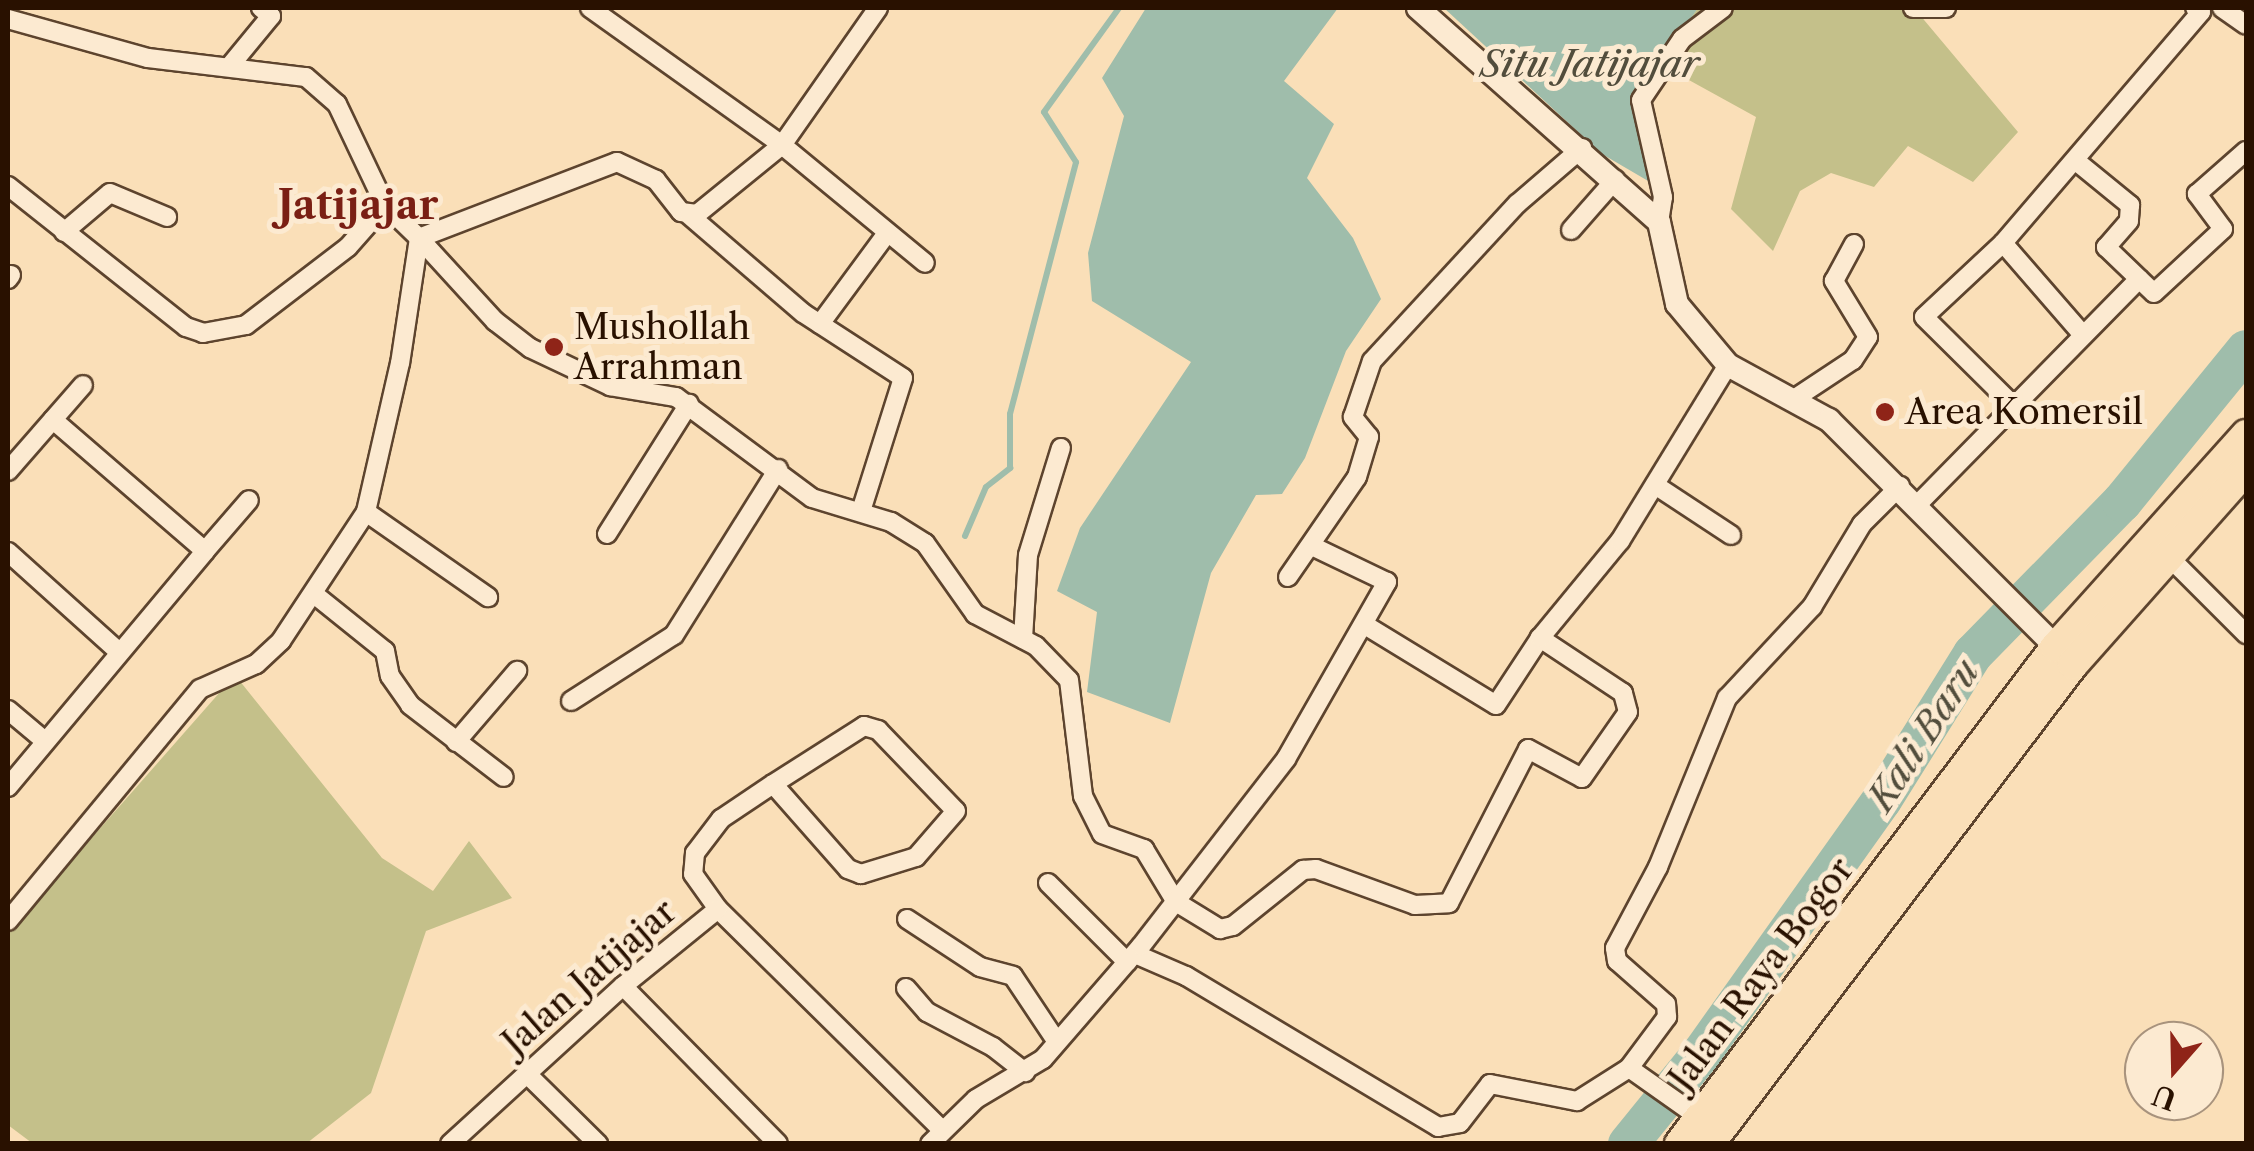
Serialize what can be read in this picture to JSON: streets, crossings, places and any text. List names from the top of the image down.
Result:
{
  "streets": {
    "highway": ["Jalan Raya Bogor"],
    "street": ["Jalan Jatijajar"]
  },
  "districts": ["Jatijajar"],
  "water": ["Situ Jatijajar", "Kali Baru"],
  "places": ["Mushollah Arrahman", "Area Komersil"],
  "north": "bottom"
}
